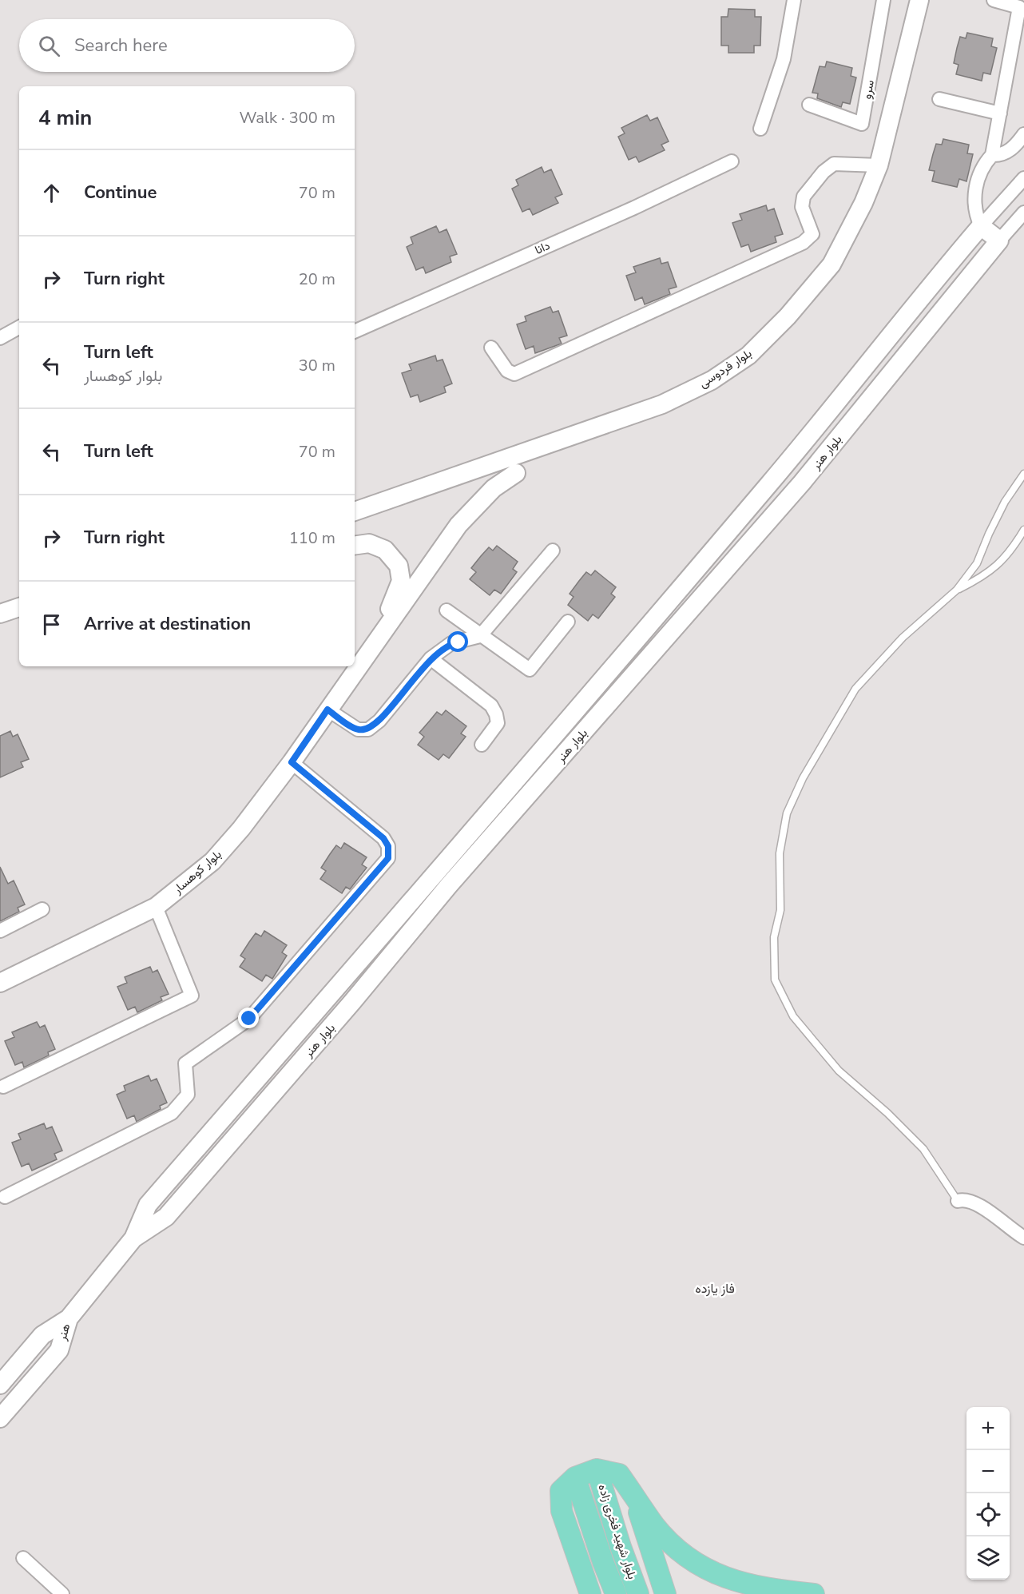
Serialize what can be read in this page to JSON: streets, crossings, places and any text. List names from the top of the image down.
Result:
{
  "streets": {
    "main road": ["بلوار شهید فخری زاده"],
    "street": [
      "سرو",
      "دانا",
      "بلوار فردوسی",
      "بلوار هنر",
      "بلوار کوهسار",
      "هنر"
    ]
  },
  "crossings": [
    ["بلوار هنر", "هنر"]
  ],
  "districts": ["فاز یازده"],
  "page": {
    "search": "Search here",
    "heading": ["4 min", "Walk · 300 m"],
    "list": [
      ["Continue", "70 m"],
      ["Turn right", "20 m"],
      ["Turn left", "بلوار کوهسار", "30 m"],
      ["Turn left", "70 m"],
      ["Turn right", "110 m"],
      "Arrive at destination"
    ],
    "map_buttons": ["+", "−"]
  }
}
